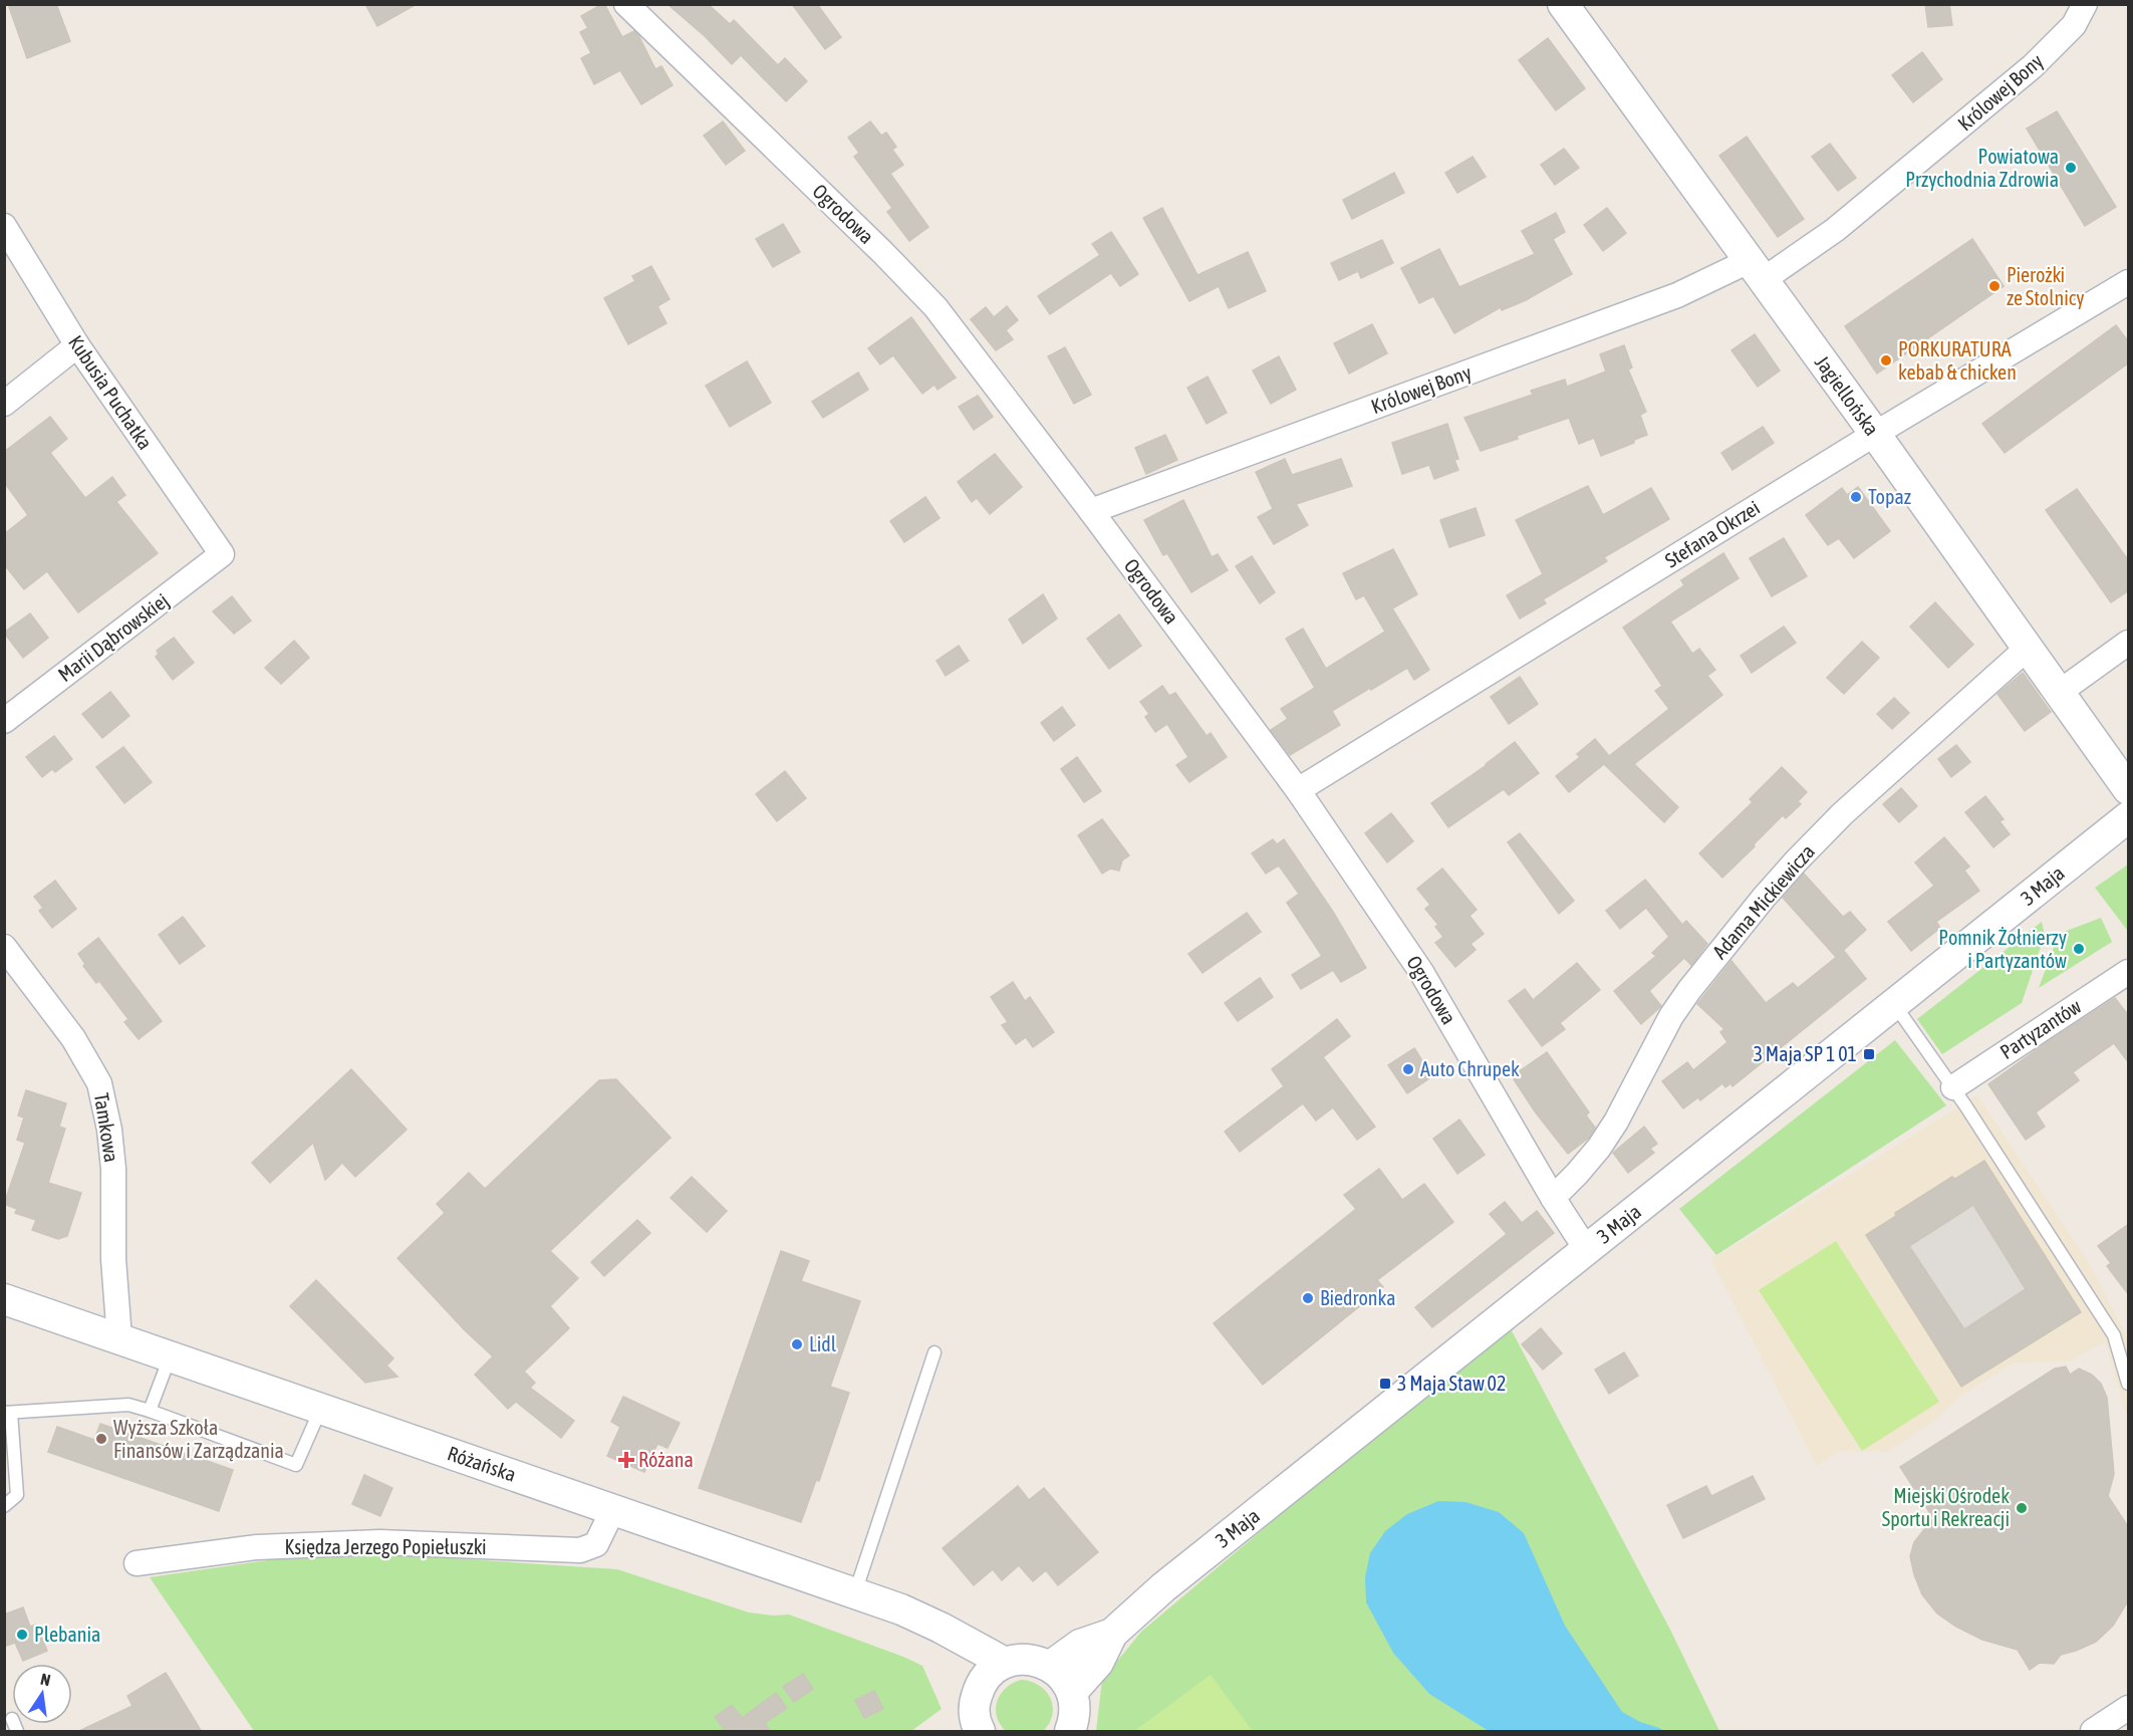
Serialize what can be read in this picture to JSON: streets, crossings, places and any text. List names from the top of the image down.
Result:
{
  "streets": {
    "street": [
      "Królowej Bony",
      "Ogrodowa",
      "Kubusia Puchatka",
      "Jagiellońska",
      "Stefana Okrzei",
      "Marii Dąbrowskiej",
      "3 Maja",
      "Adama Mickiewicza",
      "Partyzantów",
      "Tamkowa",
      "Różańska",
      "Księdza Jerzego Popiełuszki"
    ]
  },
  "crossings": [
    ["Królowej Bony", "Ogrodowa"],
    ["Królowej Bony", "Jagiellońska"],
    ["Ogrodowa", "Stefana Okrzei"],
    ["Ogrodowa", "3 Maja"],
    ["Ogrodowa", "Adama Mickiewicza"],
    ["Kubusia Puchatka", "Marii Dąbrowskiej"],
    ["Jagiellońska", "Stefana Okrzei"],
    ["Jagiellońska", "Adama Mickiewicza"],
    ["Tamkowa", "Różańska"],
    ["Różańska", "Księdza Jerzego Popiełuszki"]
  ],
  "places": {
    "other": [
      "Powiatowa Przychodnia Zdrowia",
      "Pierożki ze Stolnicy",
      "PORKURATURA kebab & chicken",
      "Topaz",
      "Pomnik Żołnierzy i Partyzantów",
      "Auto Chrupek",
      "Biedronka",
      "Lidl",
      "Wyższa Szkoła Finansów i Zarządzania",
      "Miejski Ośrodek Sportu i Rekreacji",
      "Plebania"
    ],
    "transit": ["3 Maja SP 1 01", "3 Maja Staw 02"],
    "health": ["Różana"]
  },
  "north": "top"
}
